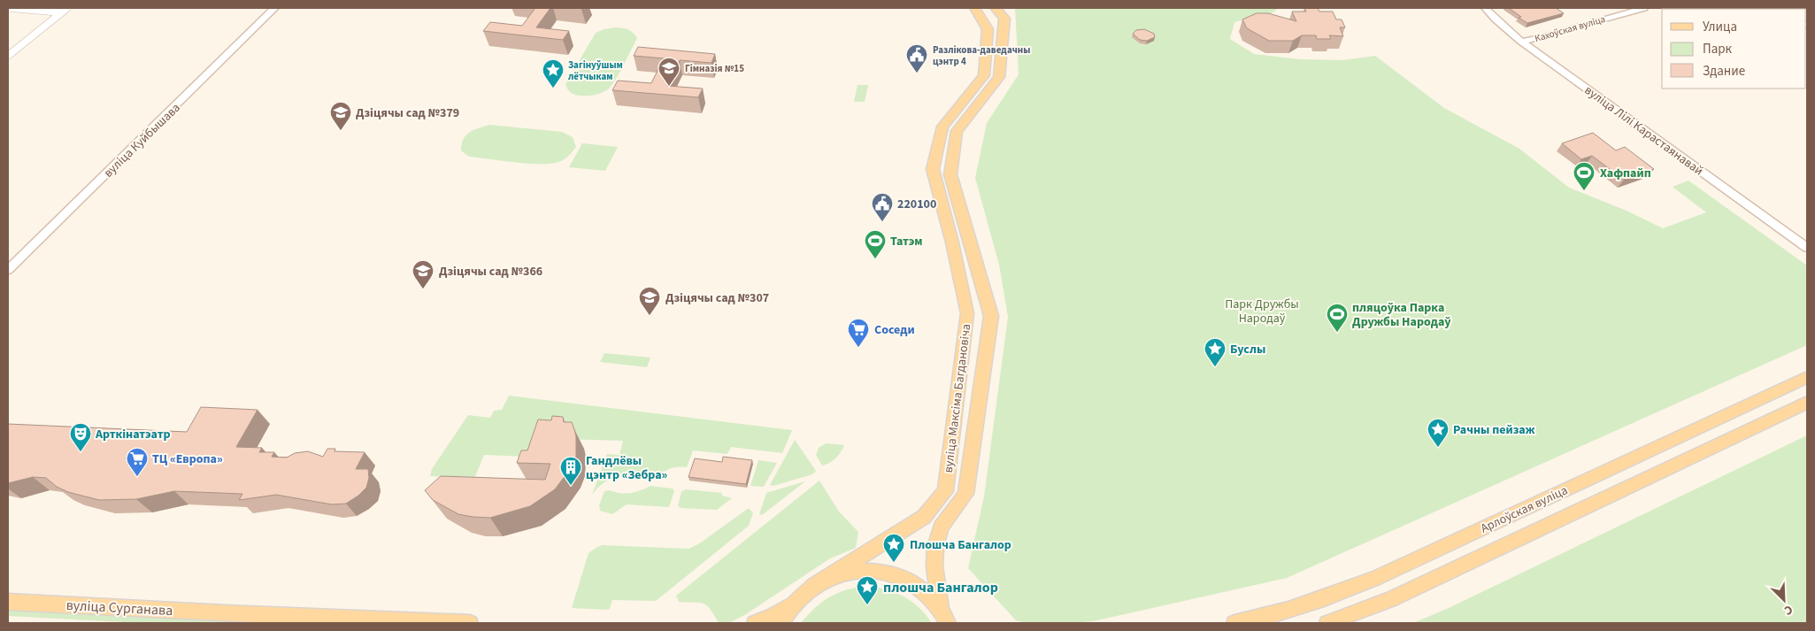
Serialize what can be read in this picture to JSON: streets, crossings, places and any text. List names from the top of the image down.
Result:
{
  "streets": {
    "main road": [
      "Кахоўская вуліца",
      "вуліца Лілі Карастаянавай",
      "вуліца Куйбышава",
      "вуліца Максіма Багдановіча",
      "Арлоўская вуліца",
      "вуліца Сурганава"
    ]
  },
  "crossings": [
    ["Кахоўская вуліца", "вуліца Лілі Карастаянавай"]
  ],
  "parks": ["Парк Дружбы Народаў"],
  "places": {
    "public building": ["Разлікова-даведачны цэнтр 4", "220100"],
    "school or university": [
      "Гімназія №15",
      "Дзіцячы сад №379",
      "Дзіцячы сад №366",
      "Дзіцячы сад №307"
    ],
    "place": [
      "Загінуўшым лётчыкам",
      "Буслы",
      "Рачны пейзаж",
      "Плошча Бангалор",
      "плошча Бангалор"
    ],
    "sports": ["Хафпайп", "Татэм", "пляцоўка Парка Дружбы Народаў"],
    "supermarket": ["Соседи", "ТЦ «Европа»"],
    "theatre": ["Арткінатэатр"],
    "building": ["Гандлёвы цэнтр «Зебра»"]
  },
  "legend": ["Улица", "Парк", "Здание"],
  "north": "bottom right"
}
